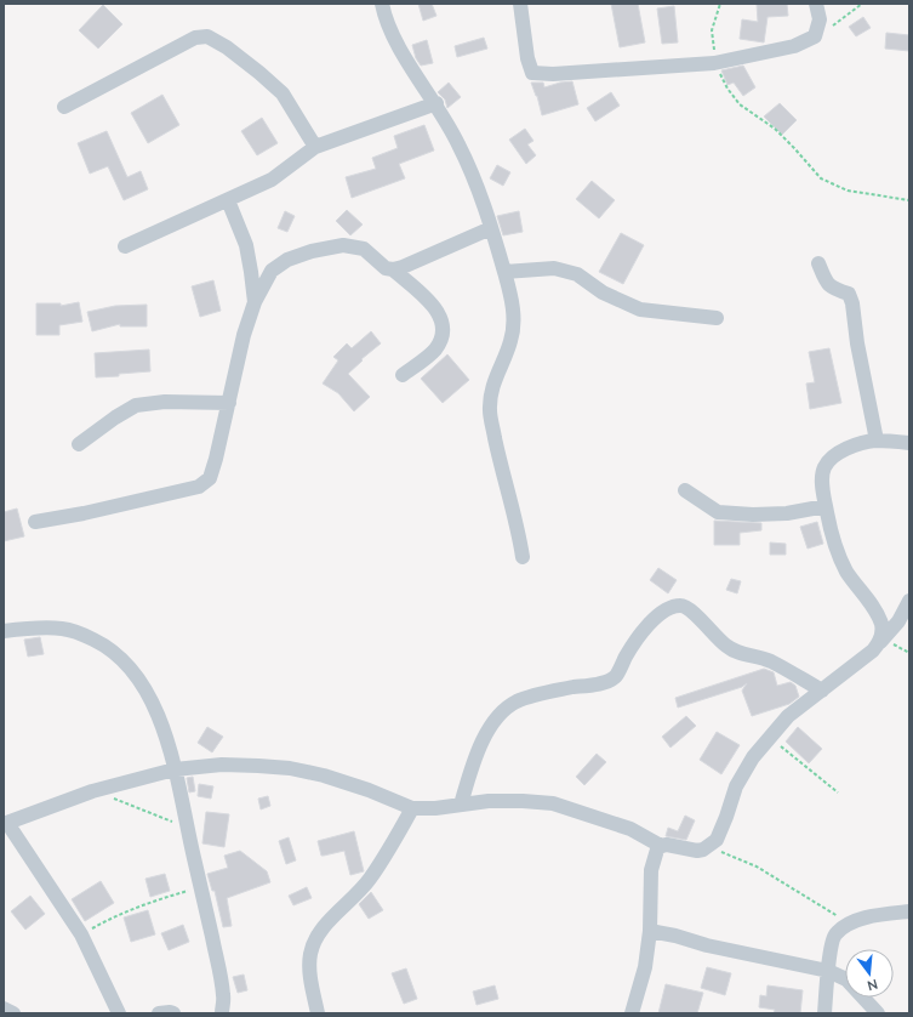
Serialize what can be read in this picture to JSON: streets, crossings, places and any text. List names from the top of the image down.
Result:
{
  "north": "bottom"
}
